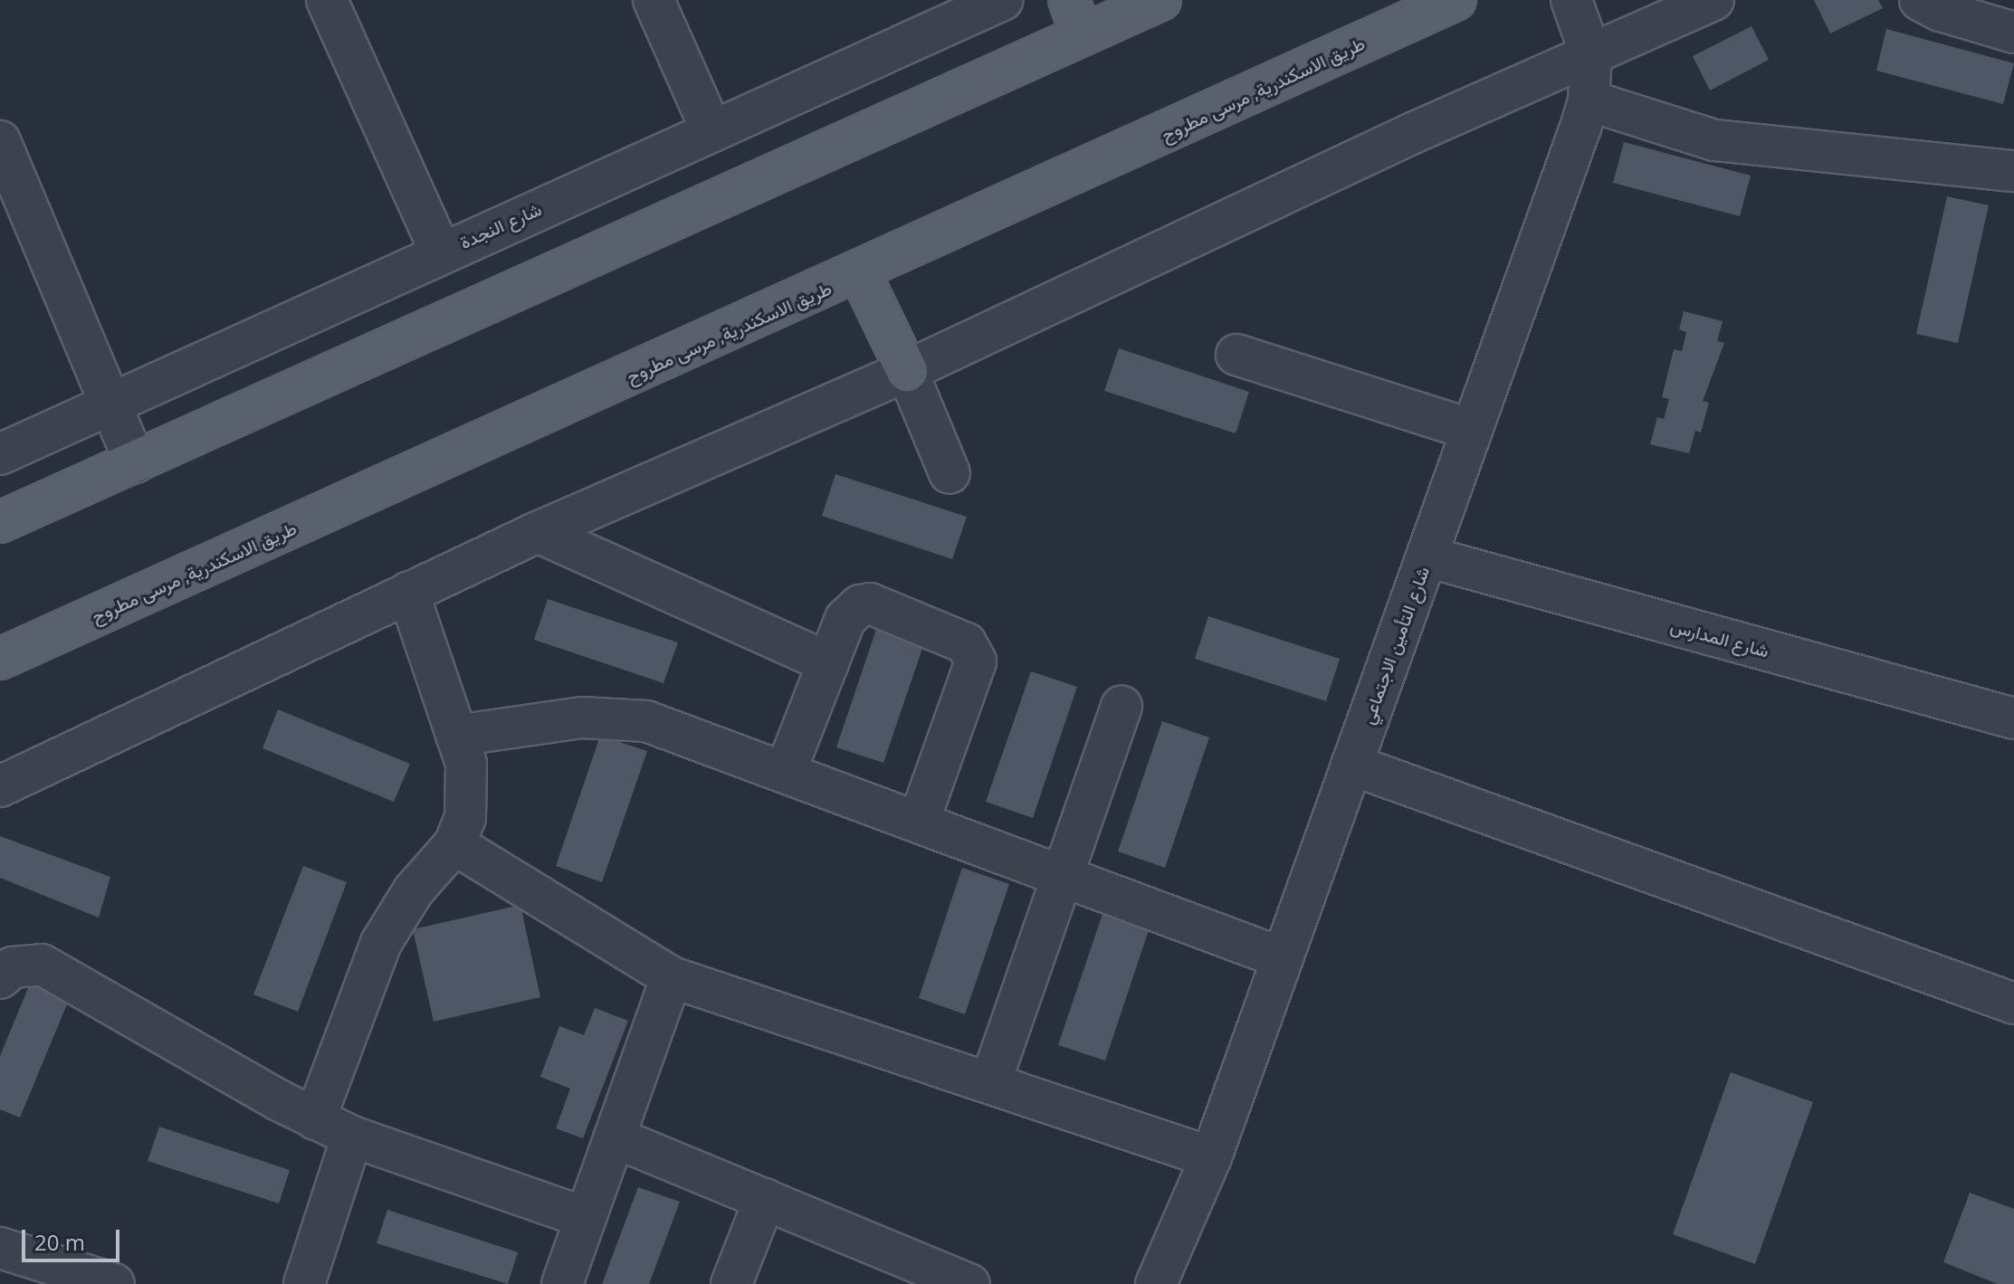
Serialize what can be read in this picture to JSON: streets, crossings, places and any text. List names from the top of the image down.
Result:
{
  "streets": {
    "main road": ["طريق الاسكندرية, مرسى مطروح"],
    "street": ["شارع النجدة", "شارع المدارس", "شارع التأمين الاجتماعي"]
  },
  "crossings": [
    ["شارع المدارس", "شارع التأمين الاجتماعي"]
  ],
  "scale_bar": "20 m"
}
